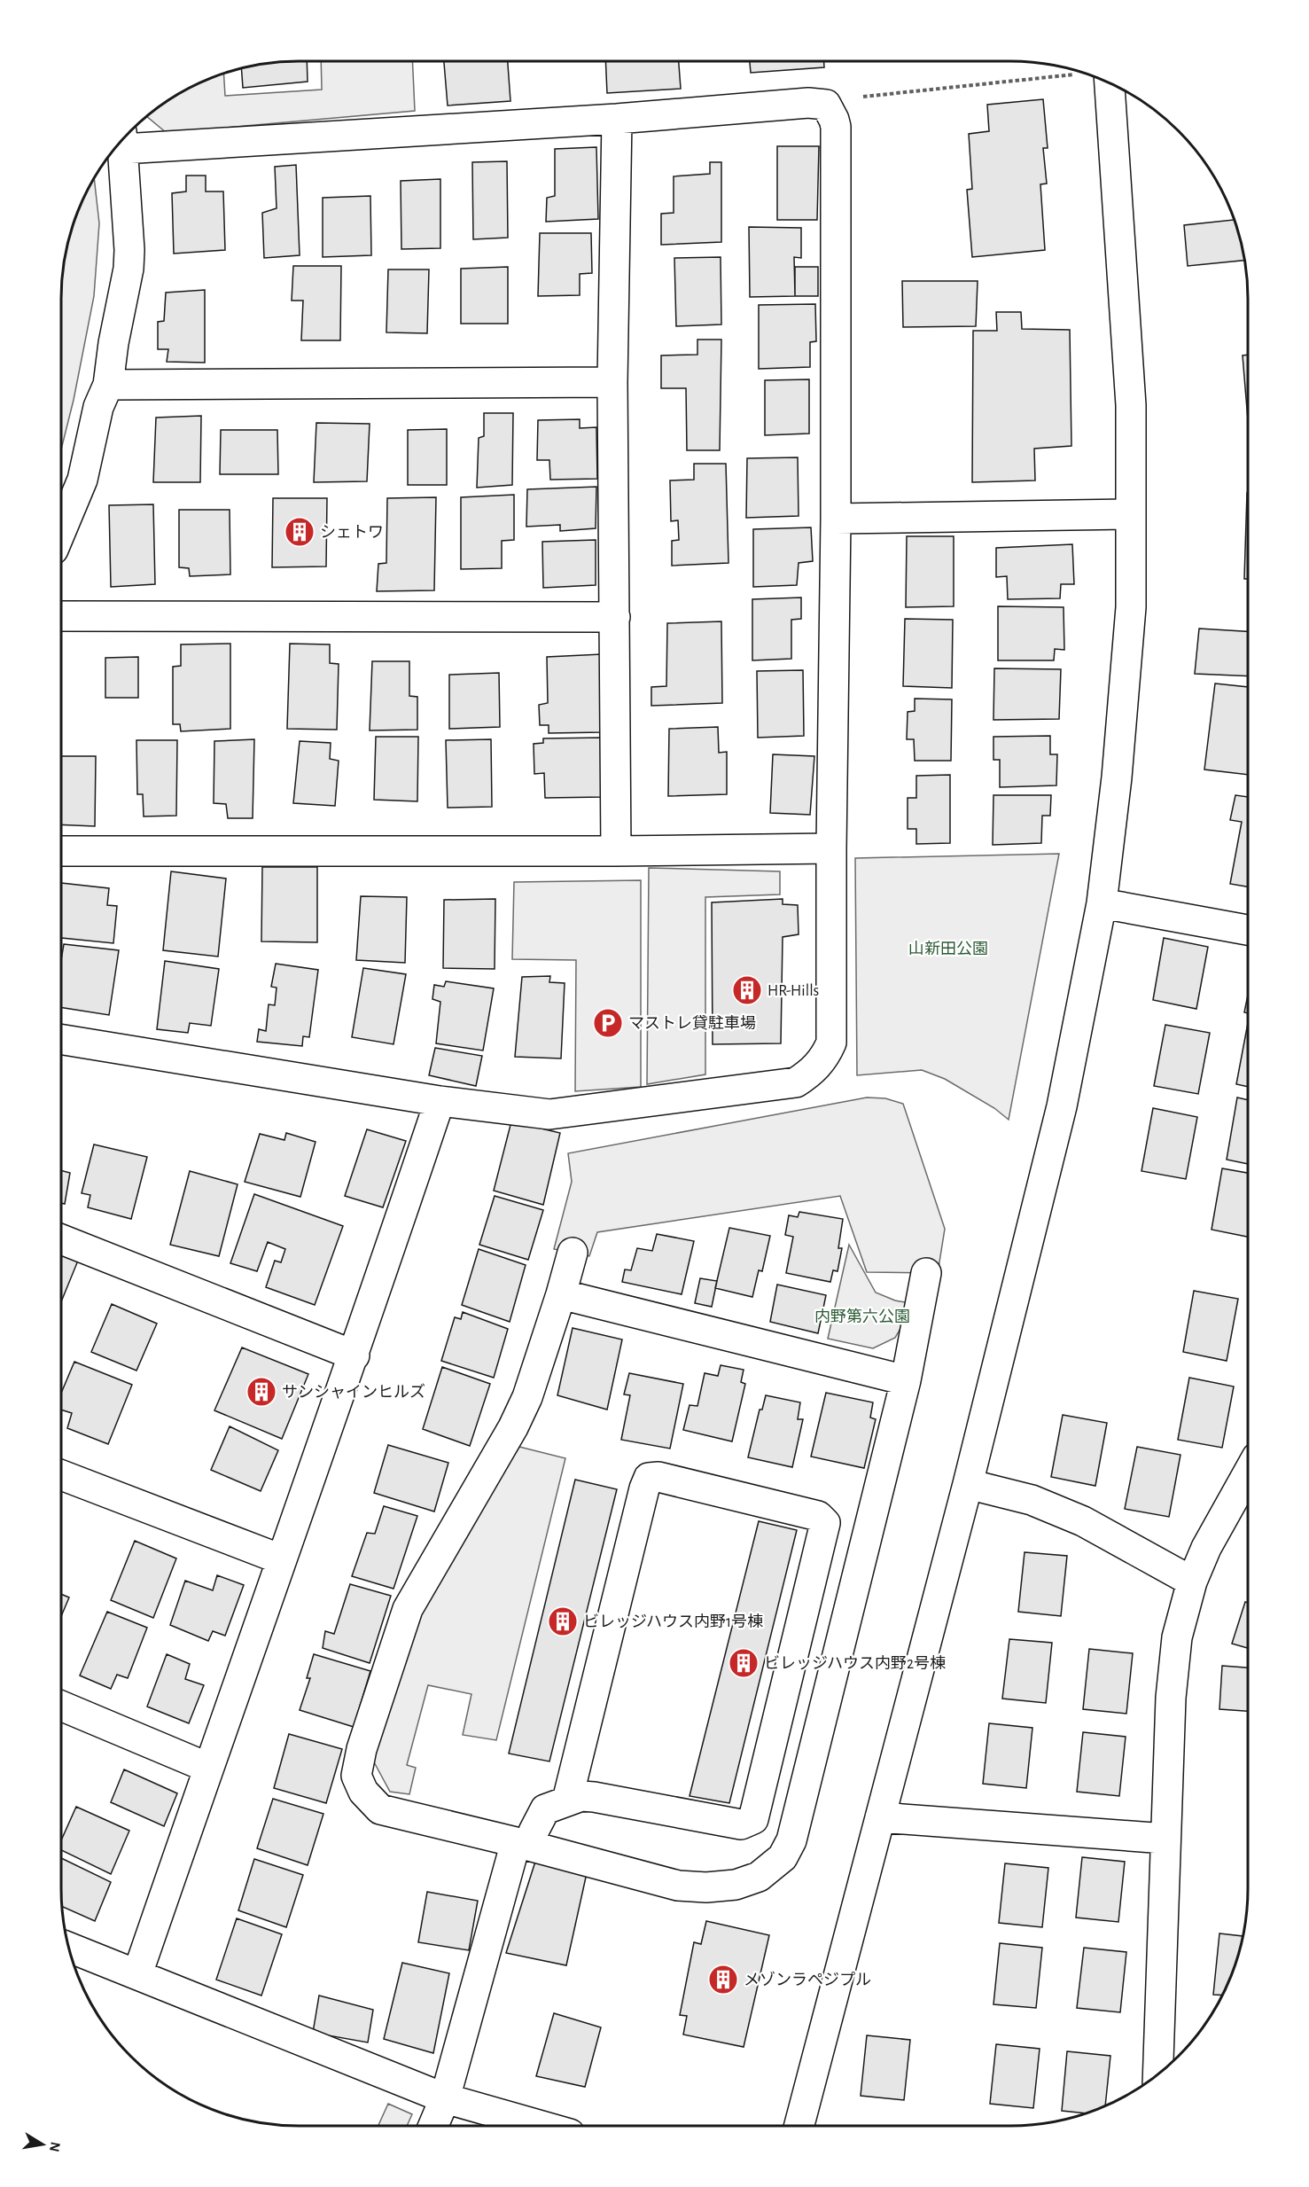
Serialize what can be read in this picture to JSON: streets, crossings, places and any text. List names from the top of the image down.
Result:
{
  "parks": ["山新田公園", "内野第六公園"],
  "places": {
    "building": [
      "シェトワ",
      "HR-Hills",
      "サンシャインヒルズ",
      "ビレッジハウス内野1号棟",
      "ビレッジハウス内野2号棟",
      "メゾンラペジプル"
    ],
    "parking": ["マストレ貸駐車場"]
  },
  "north": "right"
}
